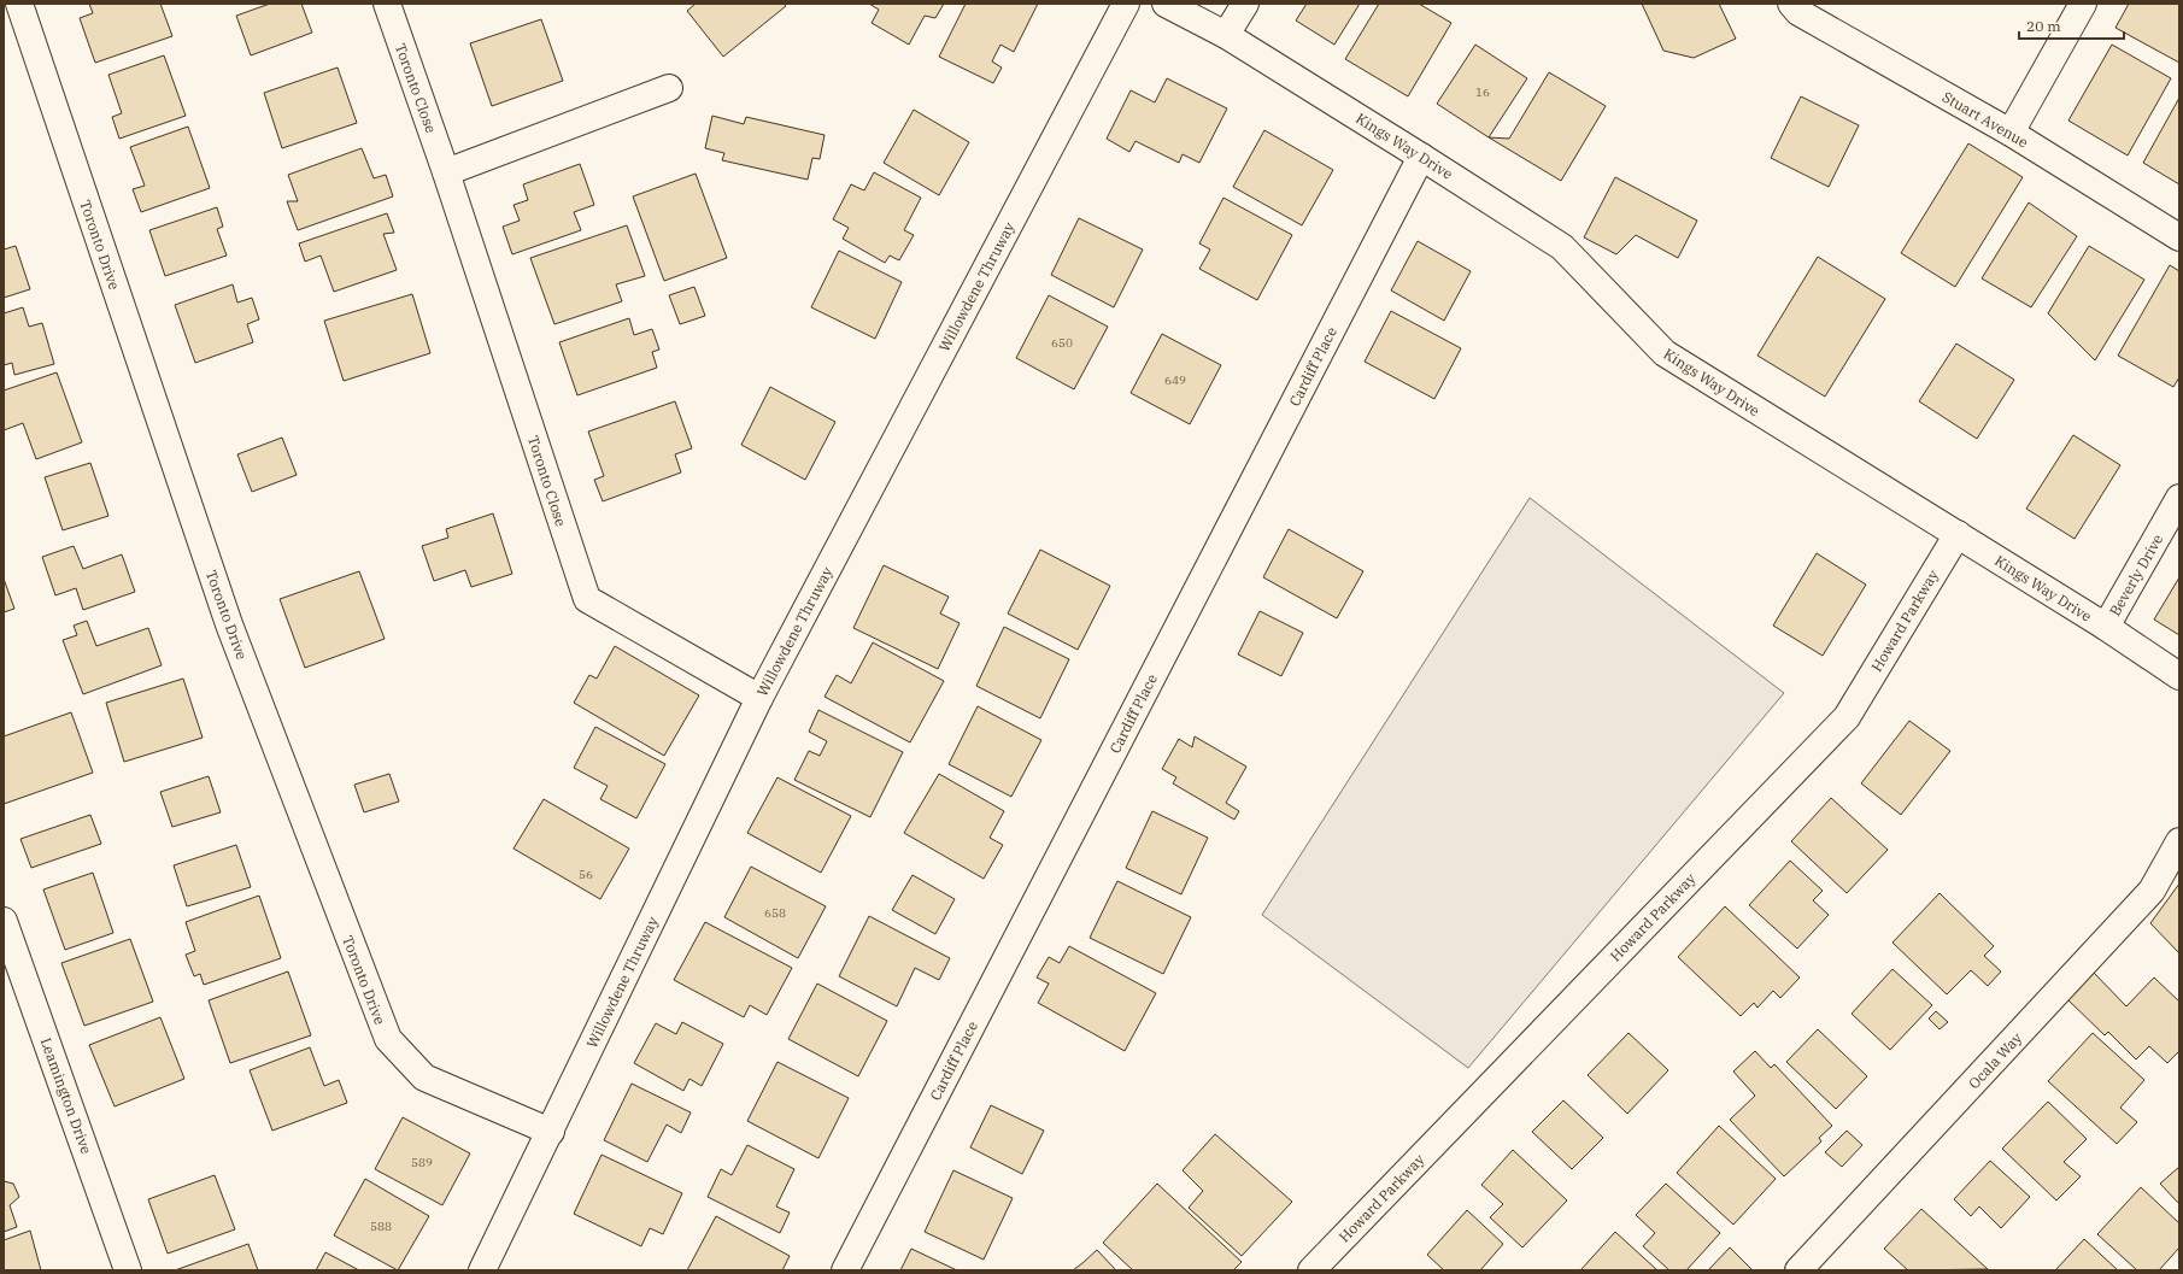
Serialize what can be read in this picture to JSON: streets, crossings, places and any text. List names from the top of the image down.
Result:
{
  "streets": {
    "street": [
      "Toronto Close",
      "Stuart Avenue",
      "Kings Way Drive",
      "Toronto Drive",
      "Willowdene Thruway",
      "Cardiff Place",
      "Beverly Drive",
      "Howard Parkway",
      "Ocala Way",
      "Leamington Drive"
    ]
  },
  "crossings": [
    ["Toronto Close", "Willowdene Thruway"],
    ["Kings Way Drive", "Cardiff Place"],
    ["Kings Way Drive", "Beverly Drive"],
    ["Kings Way Drive", "Howard Parkway"],
    ["Toronto Drive", "Willowdene Thruway"]
  ],
  "house_numbers": [
    "16",
    "650",
    "649",
    "56",
    "658",
    "589",
    "588"
  ],
  "scale_bar": "20 m"
}
